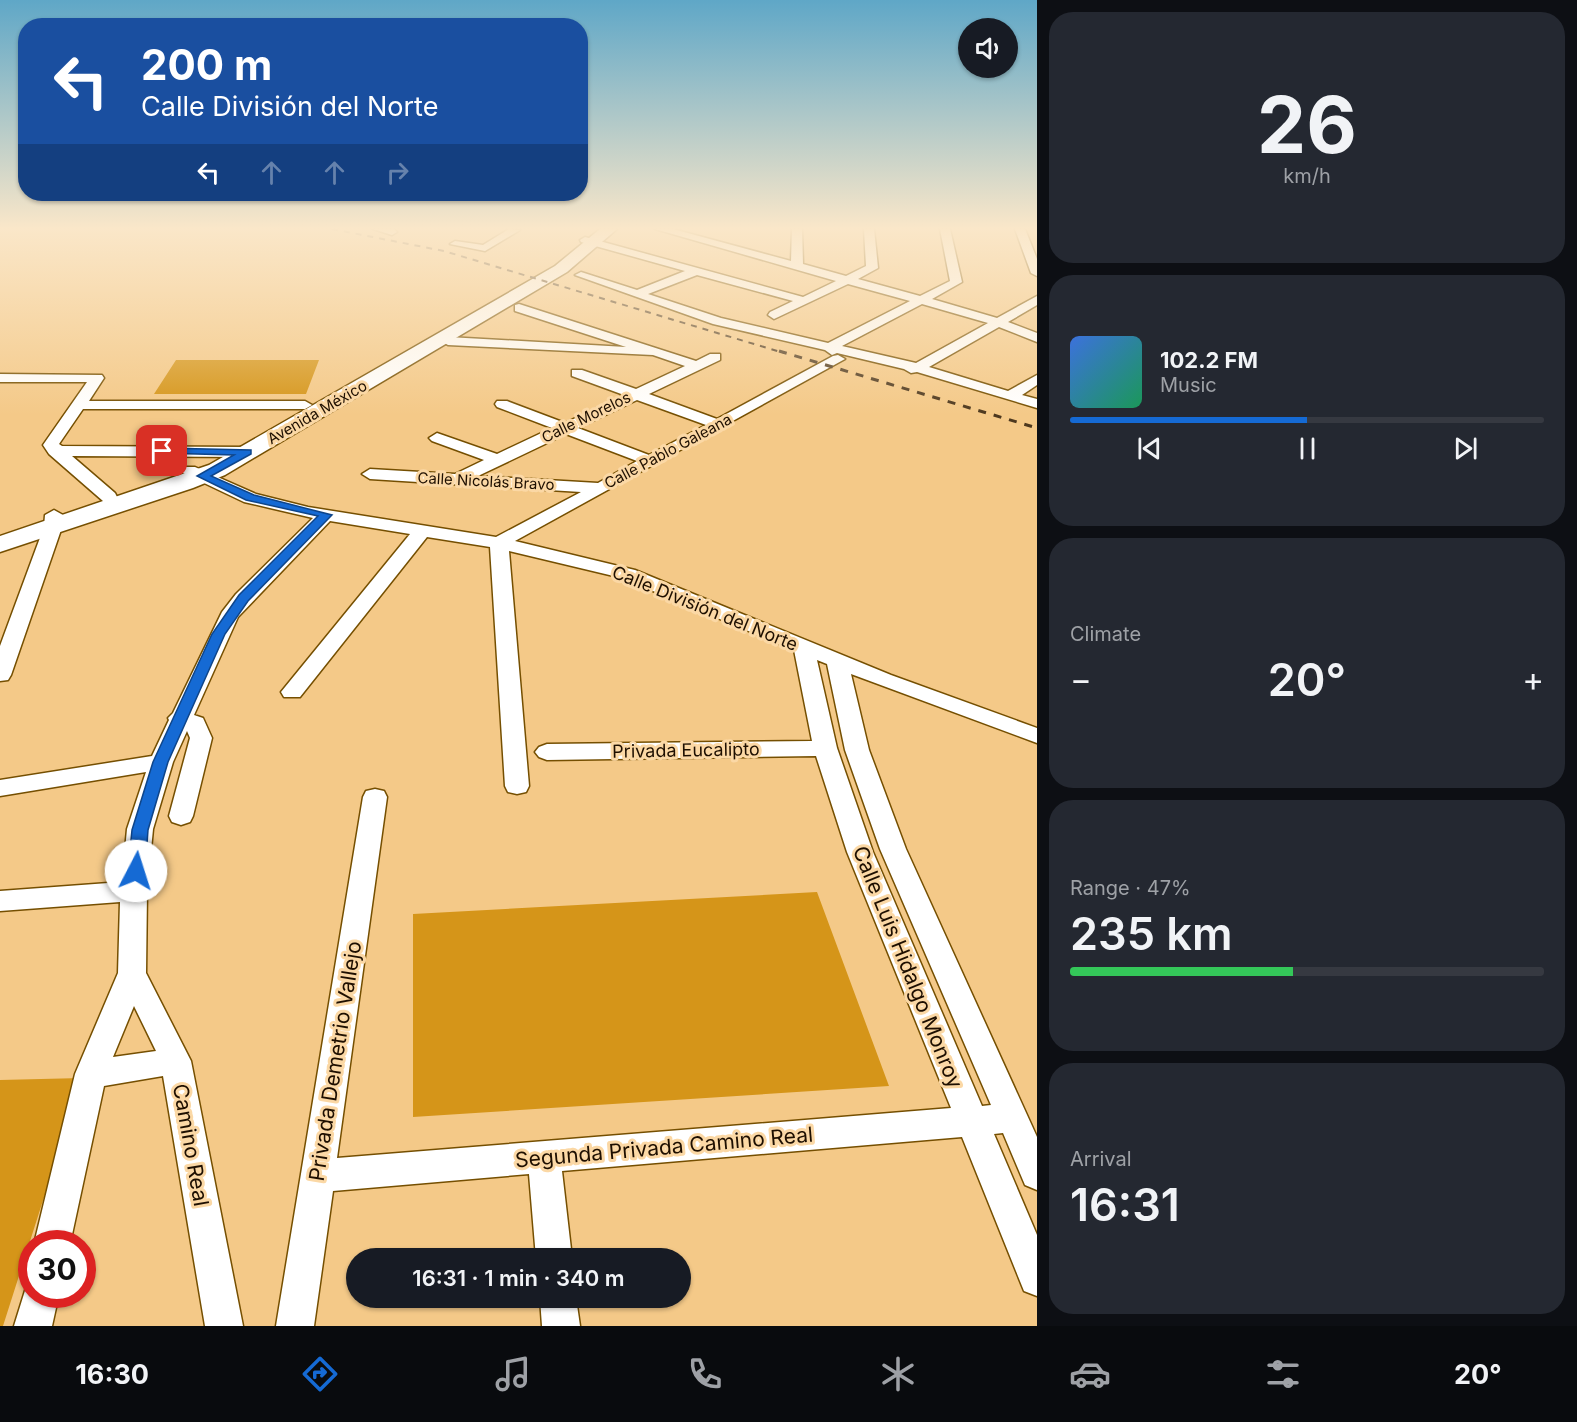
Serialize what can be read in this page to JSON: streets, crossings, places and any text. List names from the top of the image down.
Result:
{
  "streets": {
    "main road": ["Avenida México"],
    "street": [
      "Calle Morelos",
      "Calle Pablo Galeana",
      "Calle Nicolás Bravo",
      "Calle División del Norte",
      "Privada Eucalipto",
      "Calle Luis Hidalgo Monroy",
      "Privada Demetrio Vallejo",
      "Camino Real",
      "Segunda Privada Camino Real"
    ]
  },
  "crossings": [
    ["Avenida México", "Calle División del Norte"],
    ["Calle Morelos", "Calle Nicolás Bravo"],
    ["Calle Pablo Galeana", "Calle Nicolás Bravo"],
    ["Calle Pablo Galeana", "Calle División del Norte"],
    ["Calle División del Norte", "Calle Luis Hidalgo Monroy"],
    ["Privada Eucalipto", "Calle Luis Hidalgo Monroy"],
    ["Calle Luis Hidalgo Monroy", "Segunda Privada Camino Real"],
    ["Privada Demetrio Vallejo", "Segunda Privada Camino Real"]
  ],
  "page": {
    "tile": [
      ["26", "km/h"],
      "Climate",
      ["Range · 47%", "235 km"],
      ["Arrival", "16:31"]
    ],
    "turn": ["200 m", "Calle División del Norte"],
    "song": ["102.2 FM", "Music"],
    "heat": ["−", "20°", "+"],
    "limit": "30",
    "trip": "16:31 · 1 min · 340 m",
    "tabs": ["16:30", "20°"]
  }
}
